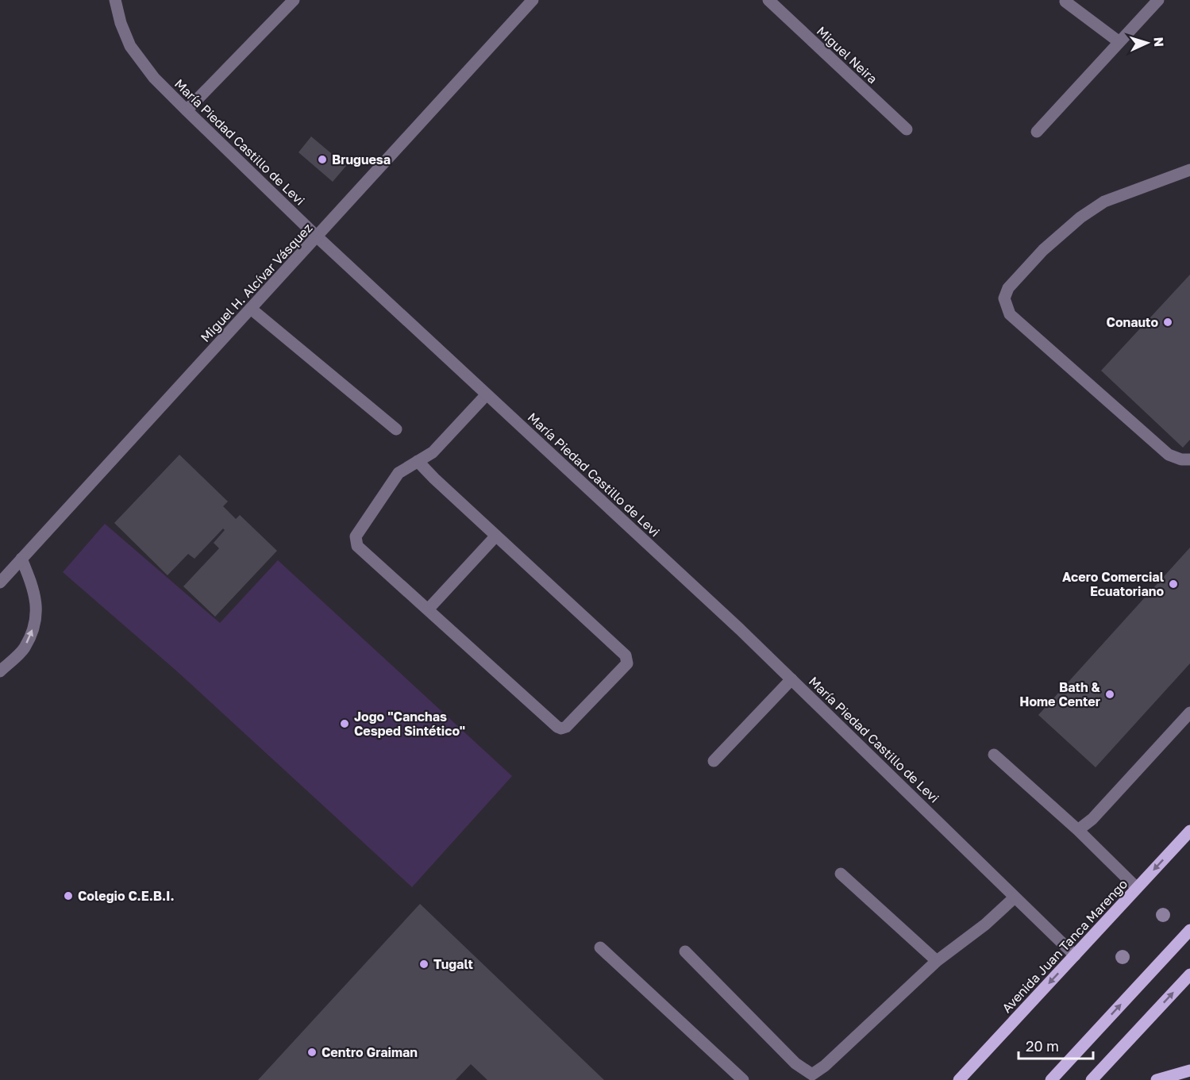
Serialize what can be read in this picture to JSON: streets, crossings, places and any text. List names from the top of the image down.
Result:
{
  "streets": {
    "main road": ["Avenida Juan Tanca Marengo"],
    "street": ["Miguel Neira", "María Piedad Castillo de Levi", "Miguel H. Alcívar Vásquez"]
  },
  "crossings": [
    ["María Piedad Castillo de Levi", "Miguel H. Alcívar Vásquez"],
    ["María Piedad Castillo de Levi", "Avenida Juan Tanca Marengo"]
  ],
  "places": [
    "Bruguesa",
    "Conauto",
    "Acero Comercial Ecuatoriano",
    "Bath & Home Center",
    "Jogo \"Canchas Cesped Sintético\"",
    "Colegio C.E.B.I.",
    "Tugalt",
    "Centro Graiman"
  ],
  "scale_bar": "20 m",
  "north": "right"
}
